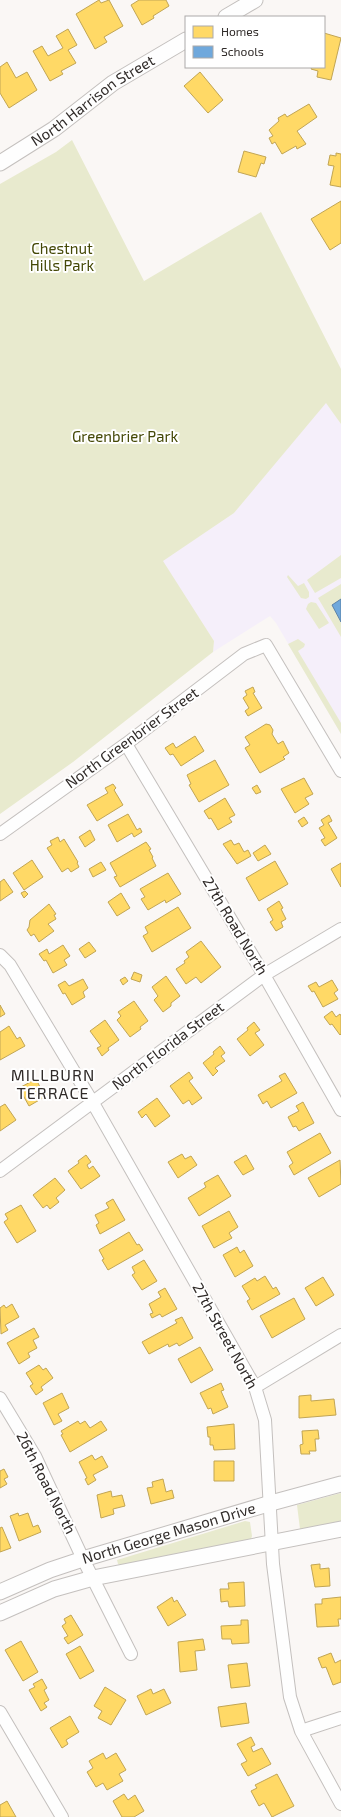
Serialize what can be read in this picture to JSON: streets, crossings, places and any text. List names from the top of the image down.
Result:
{
  "streets": {
    "street": [
      "North Harrison Street",
      "North Greenbrier Street",
      "27th Road North",
      "North Florida Street",
      "27th Street North",
      "26th Road North",
      "North George Mason Drive"
    ]
  },
  "crossings": [
    ["North Greenbrier Street", "27th Road North"],
    ["27th Road North", "North Florida Street"],
    ["North Florida Street", "27th Street North"],
    ["27th Street North", "North George Mason Drive"],
    ["26th Road North", "North George Mason Drive"]
  ],
  "districts": ["MILLBURN TERRACE"],
  "parks": ["Chestnut Hills Park", "Greenbrier Park"],
  "legend": ["Homes", "Schools"]
}
